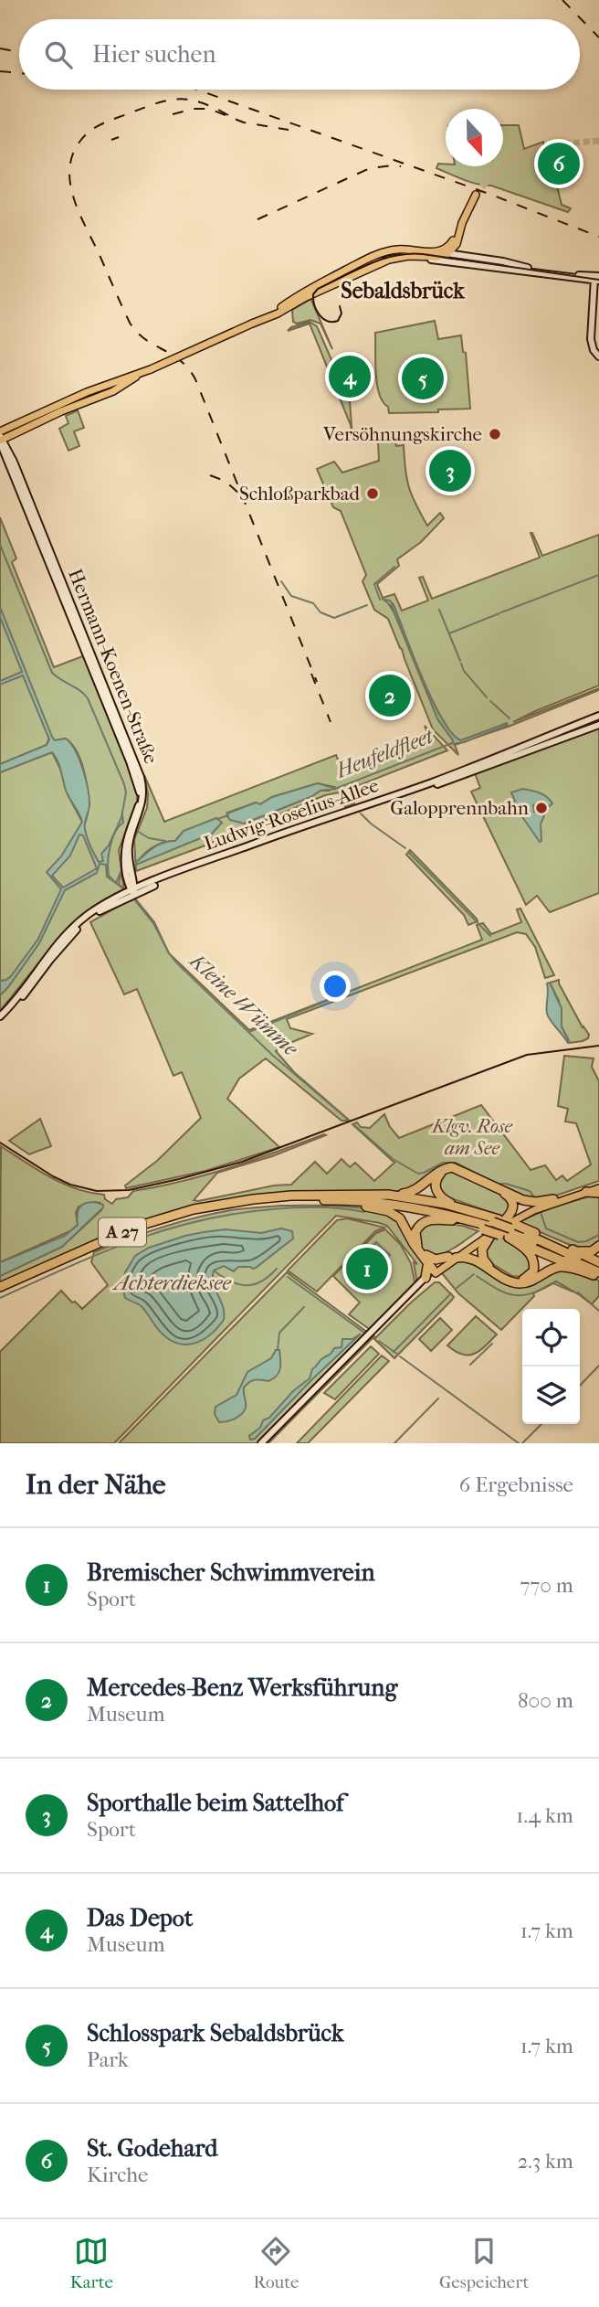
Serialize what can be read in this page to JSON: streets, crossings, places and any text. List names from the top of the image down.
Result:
{
  "streets": {
    "highway": ["A 27"],
    "main road": ["Hermann-Koenen-Straße", "Ludwig-Roselius-Allee"]
  },
  "crossings": [
    ["Hermann-Koenen-Straße", "Ludwig-Roselius-Allee"]
  ],
  "districts": ["Sebaldsbrück"],
  "water": ["Heufeldfleet", "Kleine Wümme", "Achterdieksee"],
  "parks": ["Klgv. Rose am See"],
  "places": ["Versöhnungskirche", "Schloßparkbad", "Galopprennbahn"],
  "north": "bottom",
  "page": {
    "search": "Hier suchen",
    "pins": [
      "6",
      "4",
      "5",
      "3",
      "2",
      "1"
    ],
    "heading": ["In der Nähe", "6 Ergebnisse"],
    "list": [
      {
        "mark": "1",
        "name": "Bremischer Schwimmverein",
        "note": "Sport",
        "value": "770 m"
      },
      {
        "mark": "2",
        "name": "Mercedes-Benz Werksführung",
        "note": "Museum",
        "value": "800 m"
      },
      {
        "mark": "3",
        "name": "Sporthalle beim Sattelhof",
        "note": "Sport",
        "value": "1.4 km"
      },
      {
        "mark": "4",
        "name": "Das Depot",
        "note": "Museum",
        "value": "1.7 km"
      },
      {
        "mark": "5",
        "name": "Schlosspark Sebaldsbrück",
        "note": "Park",
        "value": "1.7 km"
      },
      {
        "mark": "6",
        "name": "St. Godehard",
        "note": "Kirche",
        "value": "2.3 km"
      }
    ],
    "nav": ["Karte", "Route", "Gespeichert"]
  }
}
